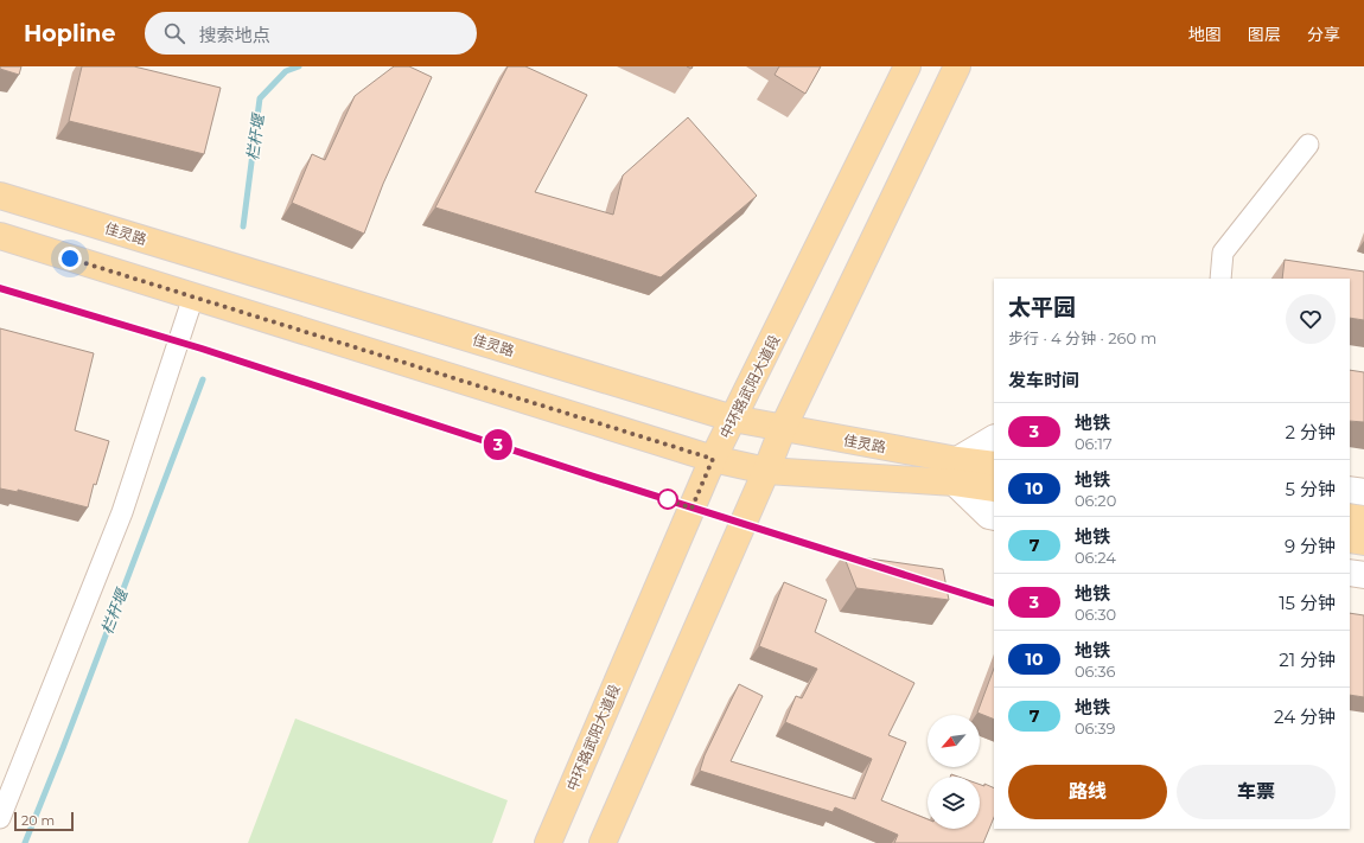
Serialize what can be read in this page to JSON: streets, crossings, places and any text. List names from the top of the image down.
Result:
{
  "streets": {
    "main road": ["佳灵路", "中环路武阳大道段"]
  },
  "crossings": [
    ["佳灵路", "中环路武阳大道段"]
  ],
  "water": ["栏杆堰"],
  "lines": ["metro line 3"],
  "scale_bar": "20 m",
  "north": "bottom left",
  "page": {
    "header": "Hopline",
    "search": "搜索地点",
    "nav": ["地图", "图层", "分享"],
    "on_map": "3",
    "heading": [
      ["太平园", "步行 · 4 分钟 · 260 m"],
      "发车时间"
    ],
    "list": [
      {
        "mark": "3",
        "name": "地铁",
        "note": "06:17",
        "value": "2 分钟"
      },
      {
        "mark": "10",
        "name": "地铁",
        "note": "06:20",
        "value": "5 分钟"
      },
      {
        "mark": "7",
        "name": "地铁",
        "note": "06:24",
        "value": "9 分钟"
      },
      {
        "mark": "3",
        "name": "地铁",
        "note": "06:30",
        "value": "15 分钟"
      },
      {
        "mark": "10",
        "name": "地铁",
        "note": "06:36",
        "value": "21 分钟"
      },
      {
        "mark": "7",
        "name": "地铁",
        "note": "06:39",
        "value": "24 分钟"
      }
    ],
    "buttons": ["路线", "车票"],
    "scale": "20 m"
  }
}
